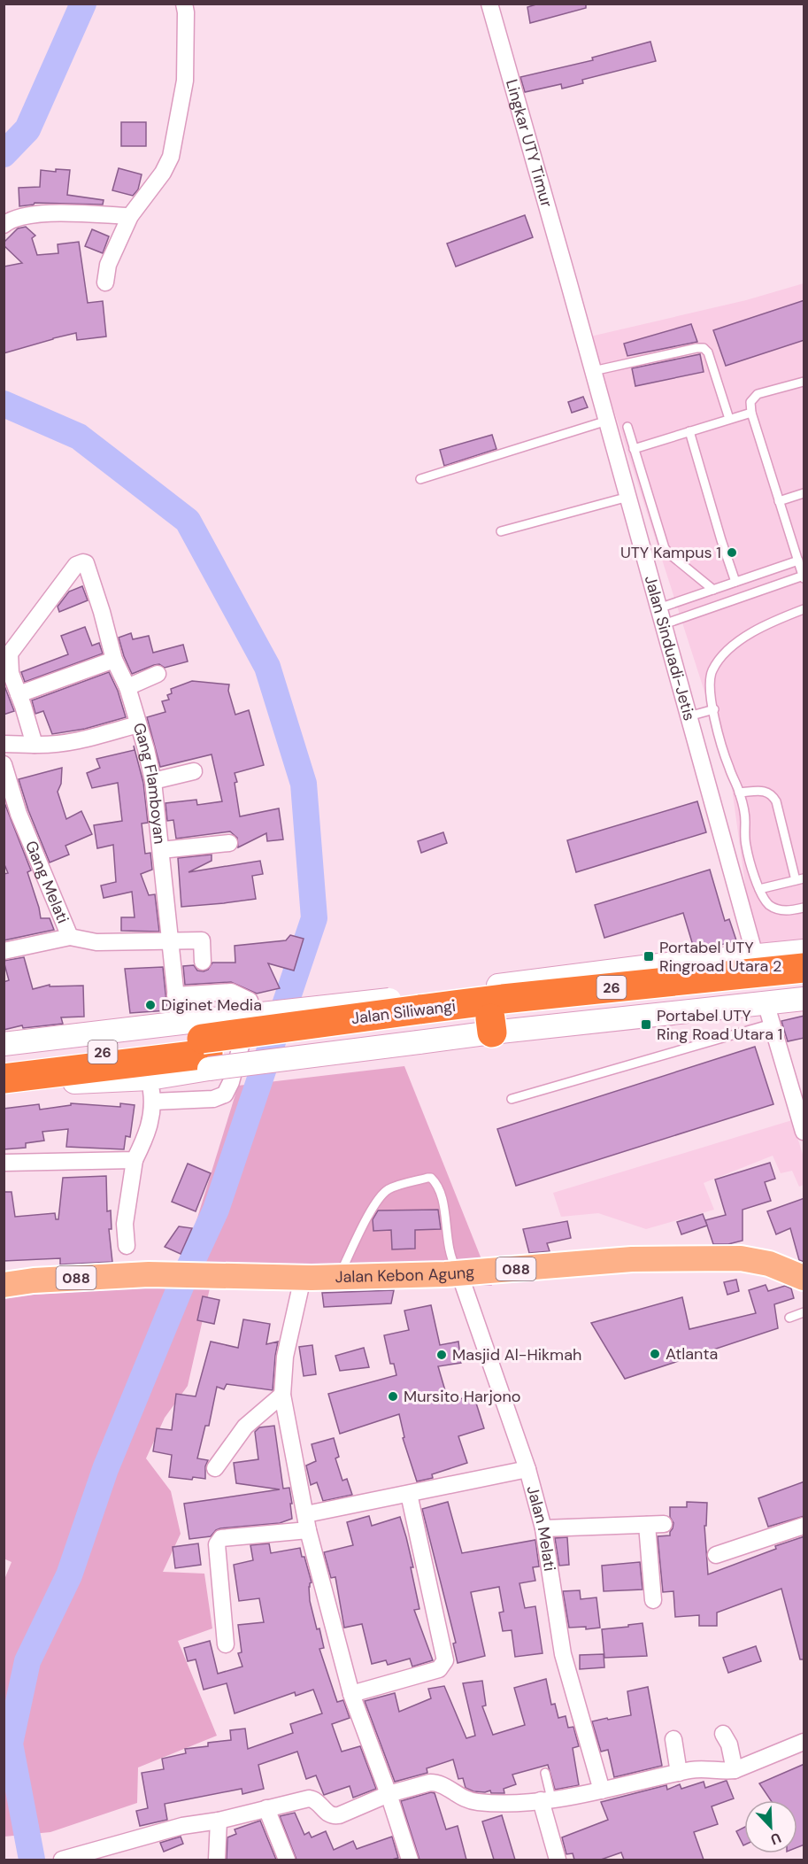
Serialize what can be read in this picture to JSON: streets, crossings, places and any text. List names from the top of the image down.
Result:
{
  "streets": {
    "highway": ["26", "Jalan Siliwangi"],
    "main road": ["088", "Jalan Kebon Agung"],
    "street": [
      "Lingkar UTY Timur",
      "Jalan Sinduadi-Jetis",
      "Gang Flamboyan",
      "Gang Melati",
      "Jalan Melati"
    ]
  },
  "crossings": [
    ["Lingkar UTY Timur", "Jalan Sinduadi-Jetis"],
    ["Gang Flamboyan", "Jalan Siliwangi"],
    ["26", "Jalan Siliwangi"],
    ["Jalan Kebon Agung", "Jalan Melati"]
  ],
  "places": {
    "other": [
      "UTY Kampus 1",
      "Diginet Media",
      "Atlanta",
      "Masjid Al-Hikmah",
      "Mursito Harjono"
    ],
    "transit": ["Portabel UTY Ringroad Utara 2", "Portabel UTY Ring Road Utara 1"]
  },
  "north": "bottom right"
}
